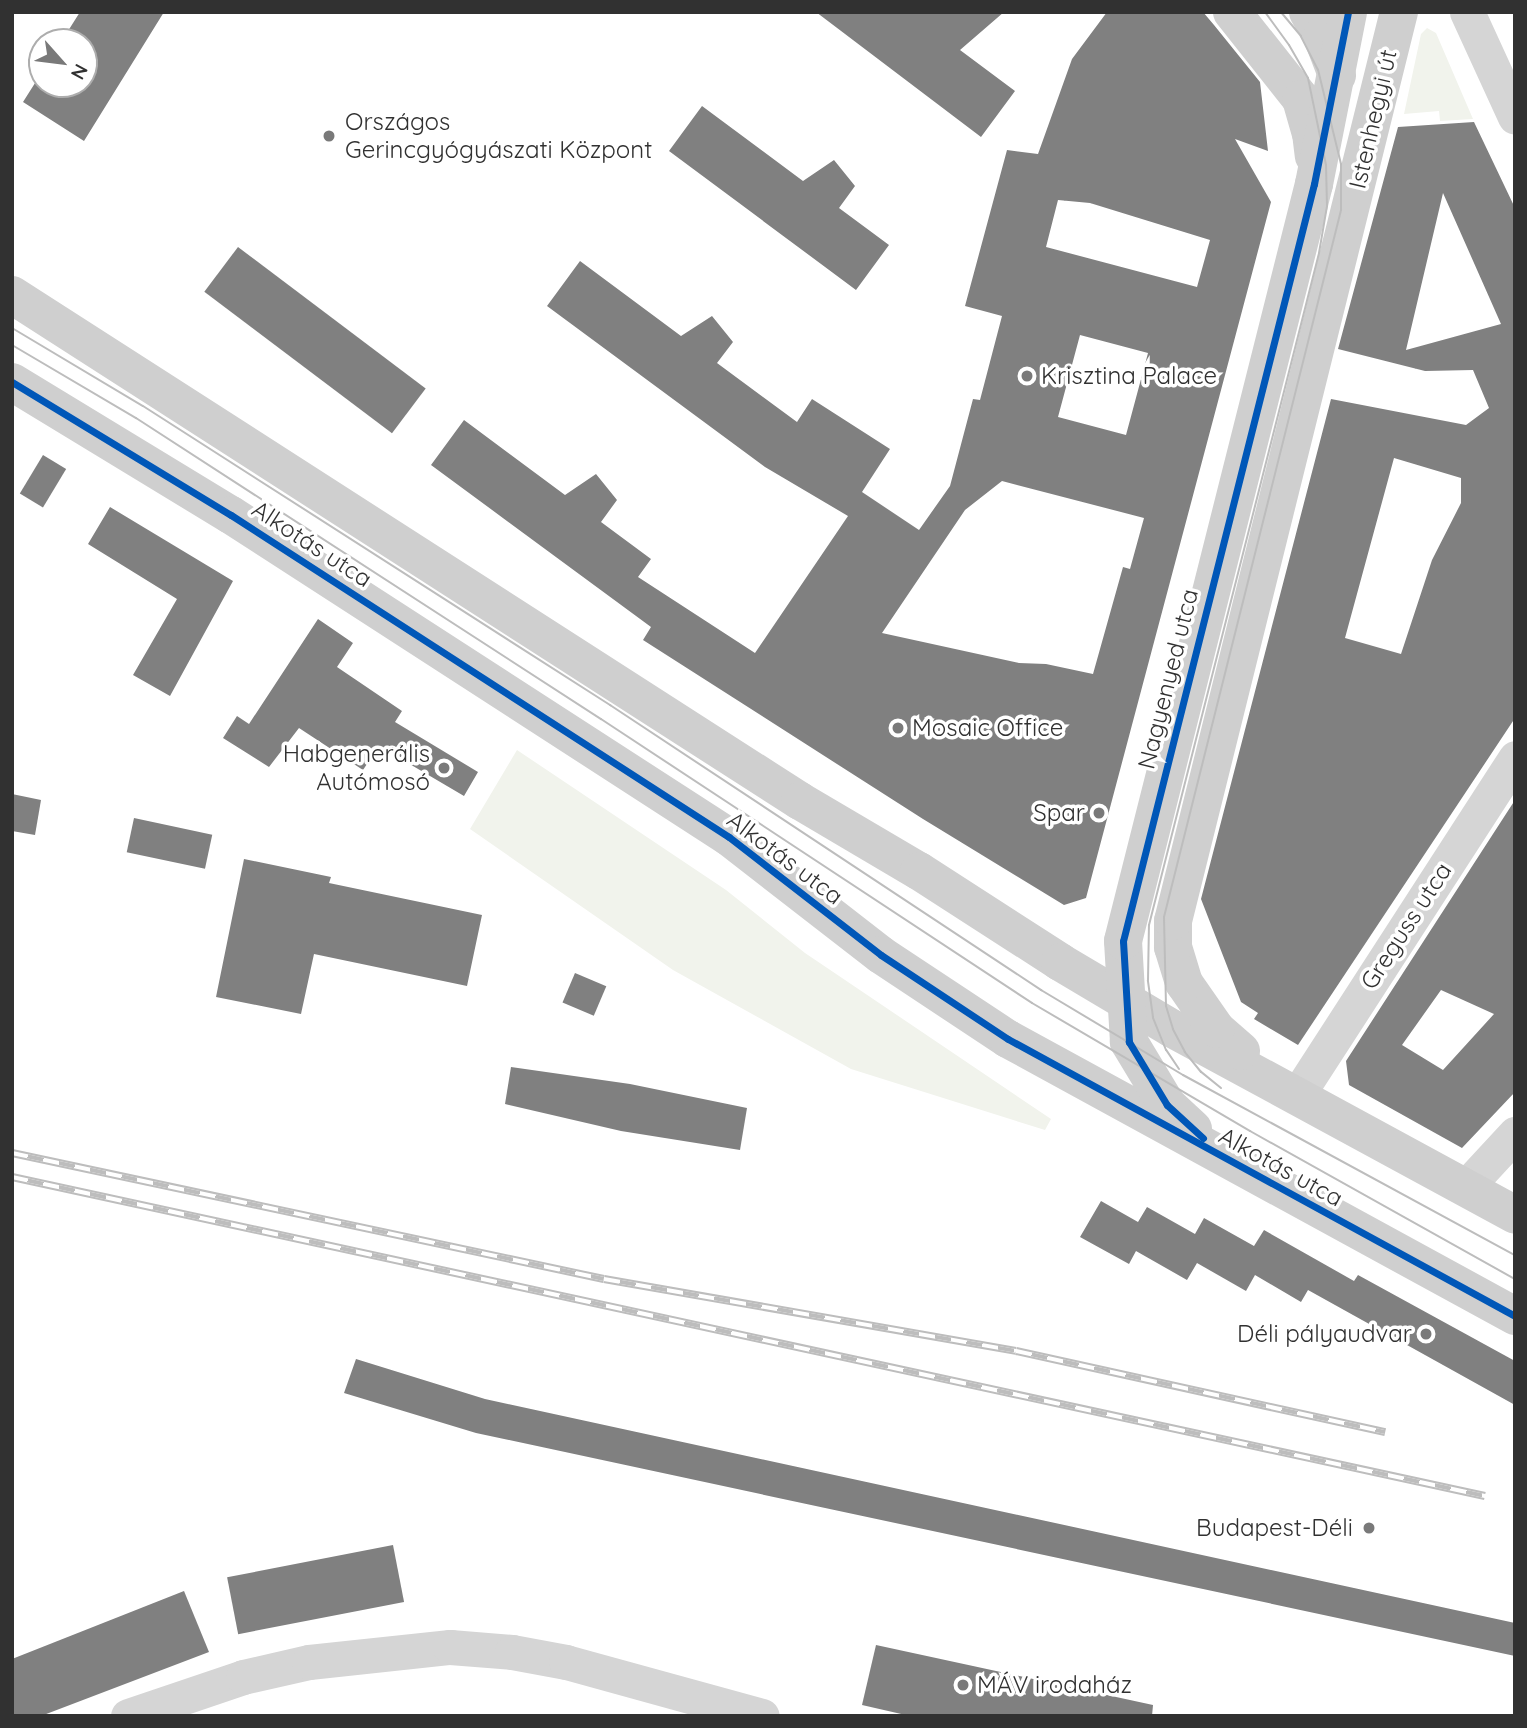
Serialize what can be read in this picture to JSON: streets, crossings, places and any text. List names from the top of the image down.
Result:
{
  "streets": {
    "main road": ["Istenhegyi út", "Alkotás utca", "Nagyenyed utca"],
    "street": ["Greguss utca"]
  },
  "crossings": [
    ["Istenhegyi út", "Nagyenyed utca"],
    ["Alkotás utca", "Nagyenyed utca"],
    ["Alkotás utca", "Greguss utca"]
  ],
  "places": [
    "Országos Gerincgyógyászati Központ",
    "Krisztina Palace",
    "Mosaic Office",
    "Habgenerális Autómosó",
    "Spar",
    "Déli pályaudvar",
    "Budapest-Déli",
    "MÁV irodaház"
  ],
  "north": "bottom right"
}
